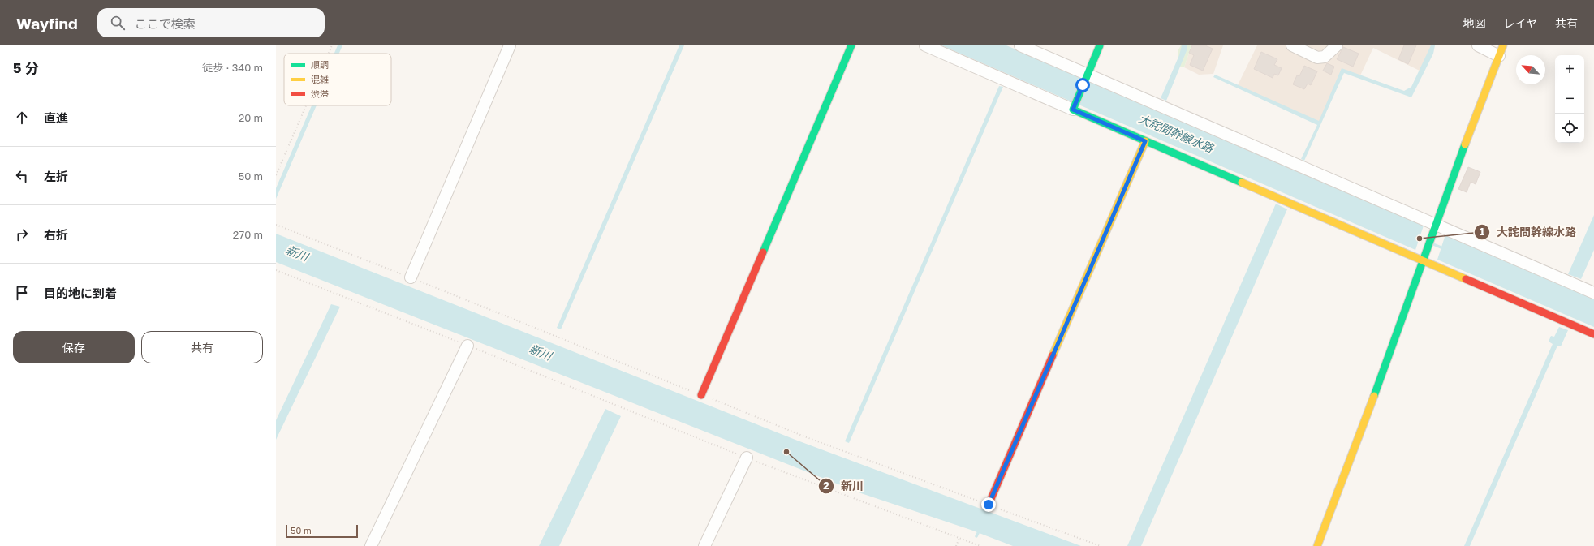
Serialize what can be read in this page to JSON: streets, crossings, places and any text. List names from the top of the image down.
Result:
{
  "water": ["大詫間幹線水路", "新川"],
  "places": ["大詫間幹線水路", "新川"],
  "legend": ["順調", "混雑", "渋滞"],
  "scale_bar": "50 m",
  "north": "top left",
  "page": {
    "header": "Wayfind",
    "search": "ここで検索",
    "nav": ["地図", "レイヤ", "共有"],
    "heading": ["5 分", "徒歩 · 340 m"],
    "map_buttons": ["+", "−"],
    "list": [
      ["直進", "20 m"],
      ["左折", "50 m"],
      ["右折", "270 m"],
      "目的地に到着"
    ],
    "buttons": ["保存", "共有"],
    "scale": "50 m"
  }
}
